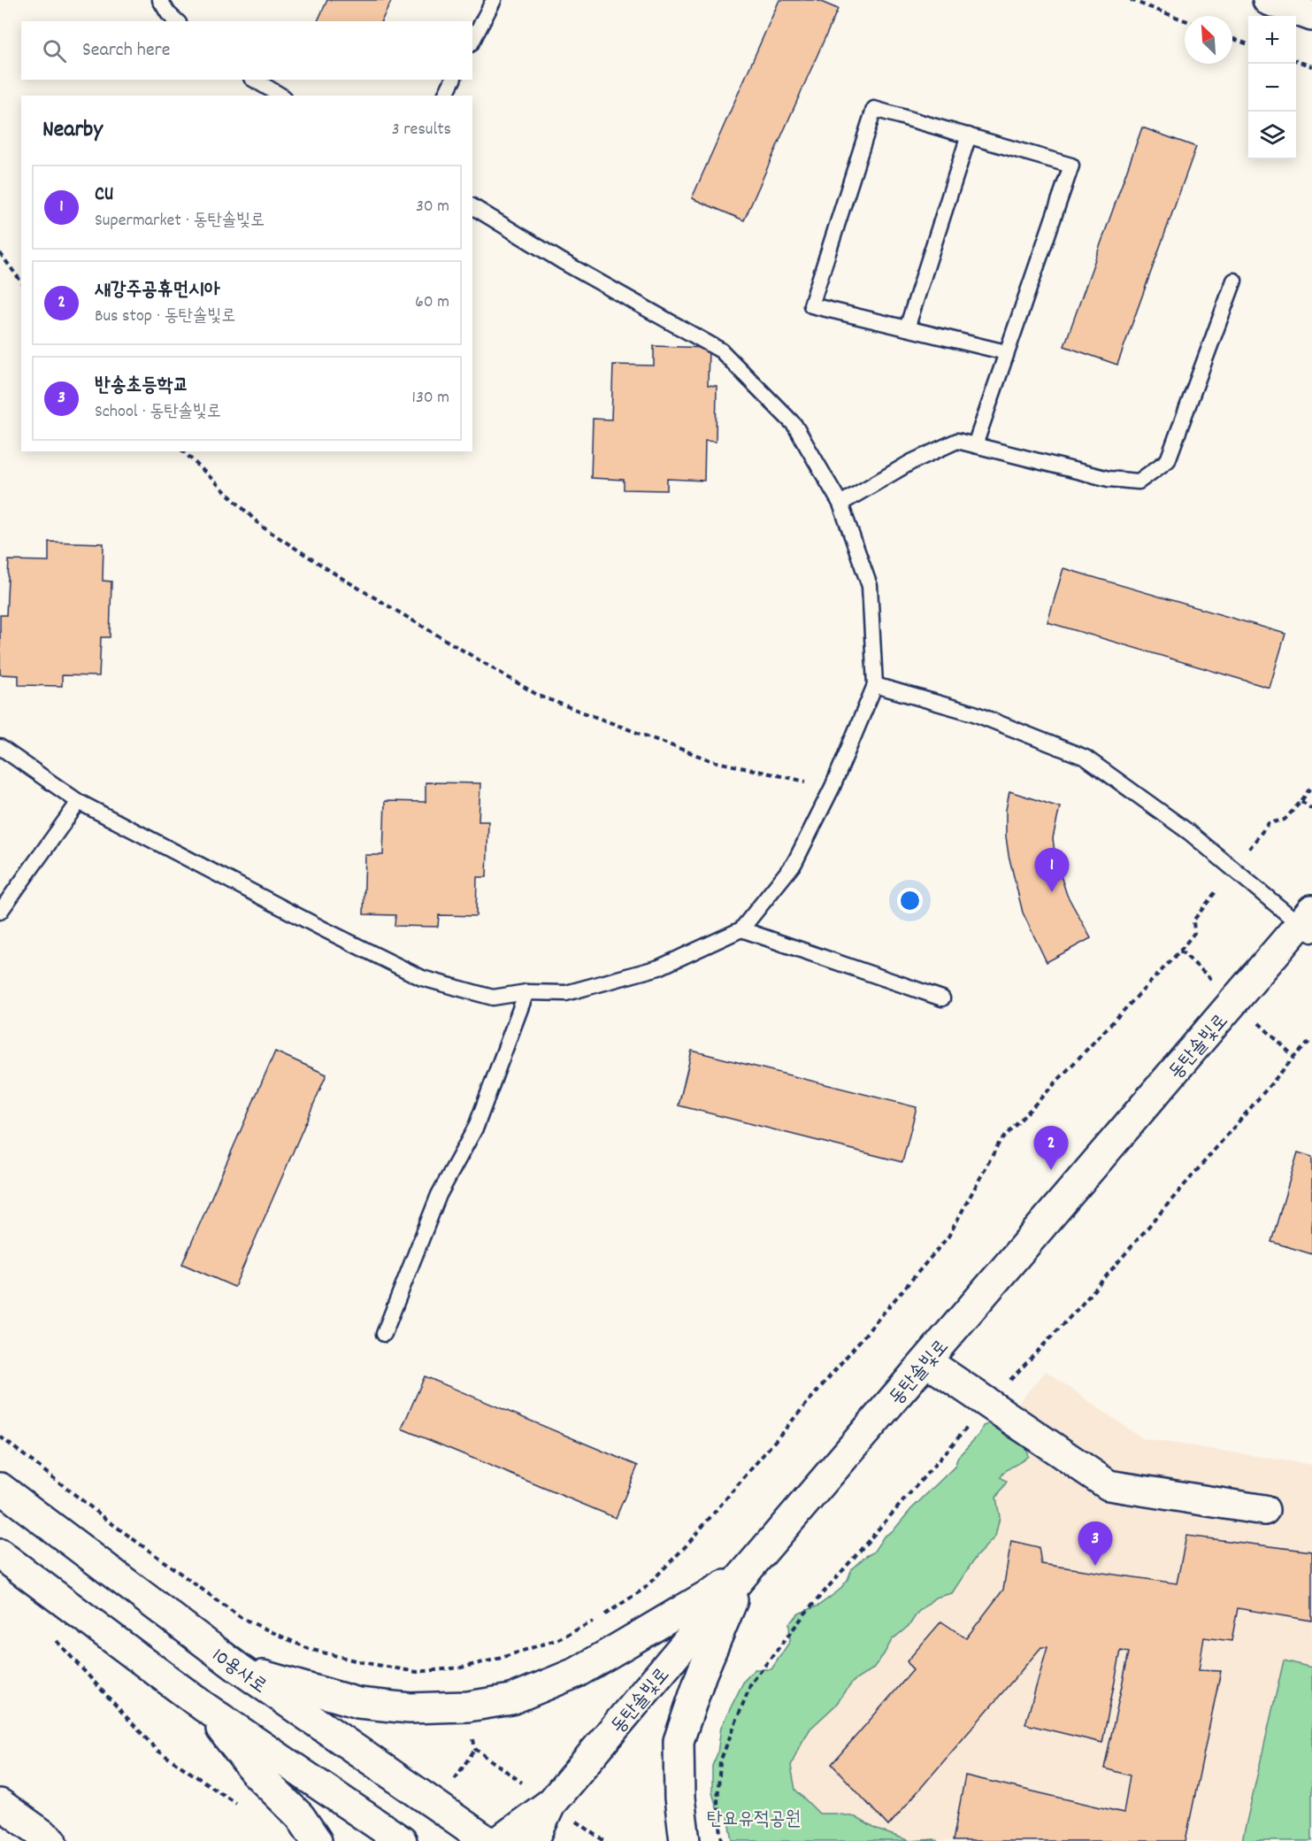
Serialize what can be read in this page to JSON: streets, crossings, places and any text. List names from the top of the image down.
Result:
{
  "streets": {
    "street": ["동탄솔빛로", "10용사로"]
  },
  "parks": ["탄요유적공원"],
  "north": "top left",
  "page": {
    "map_buttons": ["+", "−"],
    "search": "Search here",
    "heading": ["Nearby", "3 results"],
    "list": [
      {
        "mark": "1",
        "name": "CU",
        "note": "Supermarket · 동탄솔빛로",
        "value": "30 m"
      },
      {
        "mark": "2",
        "name": "새강주공휴먼시아",
        "note": "Bus stop · 동탄솔빛로",
        "value": "60 m"
      },
      {
        "mark": "3",
        "name": "반송초등학교",
        "note": "School · 동탄솔빛로",
        "value": "130 m"
      }
    ],
    "pins": ["1", "2", "3"]
  }
}
